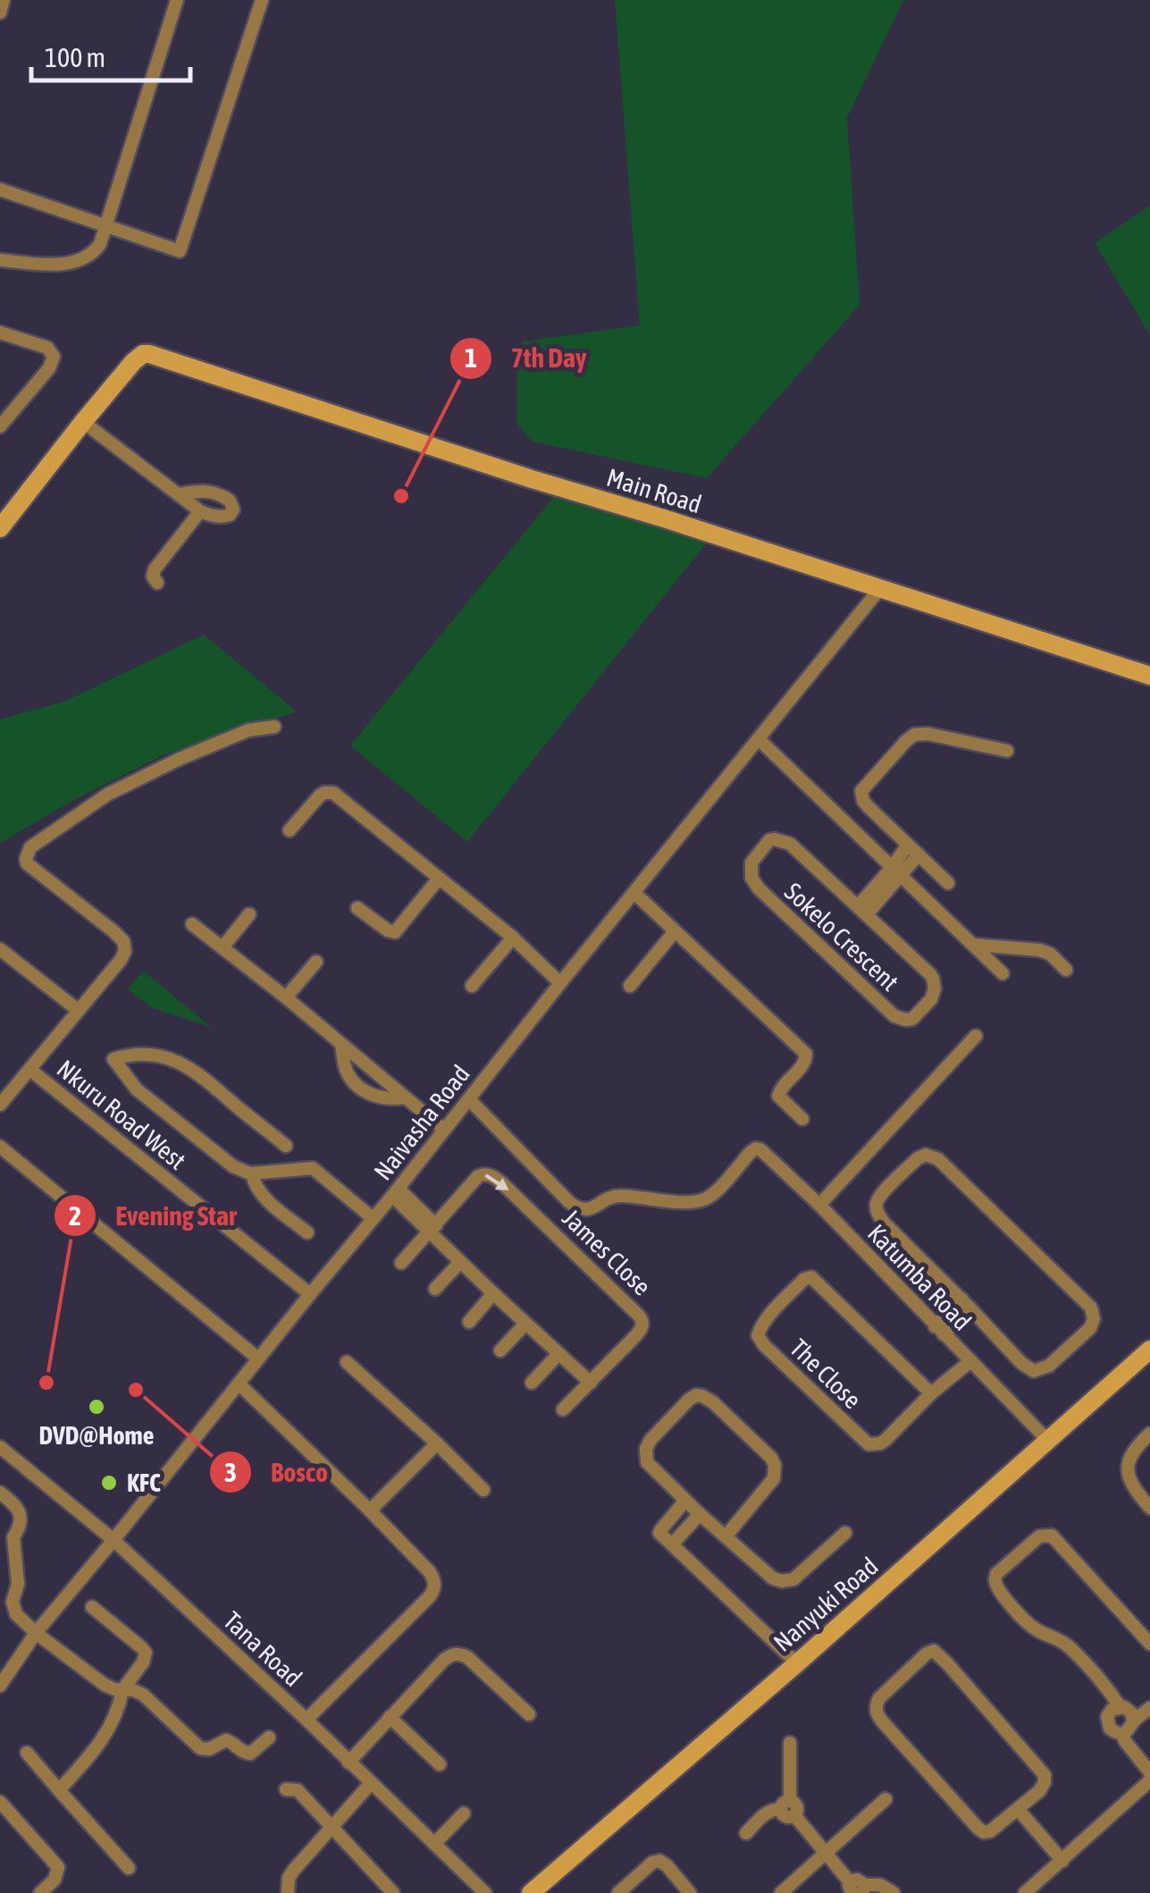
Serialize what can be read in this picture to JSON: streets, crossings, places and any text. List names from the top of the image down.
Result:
{
  "streets": {
    "street": [
      "Main Road",
      "Sokelo Crescent",
      "Nkuru Road West",
      "Naivasha Road",
      "James Close",
      "Katumba Road",
      "The Close",
      "Nanyuki Road",
      "Tana Road"
    ]
  },
  "crossings": [
    ["Main Road", "Naivasha Road"],
    ["Nkuru Road West", "Naivasha Road"],
    ["Naivasha Road", "James Close"],
    ["Naivasha Road", "Tana Road"],
    ["James Close", "Katumba Road"],
    ["Katumba Road", "The Close"],
    ["Katumba Road", "Nanyuki Road"]
  ],
  "places": [
    "7th Day",
    "Evening Star",
    "Bosco",
    "DVD@Home",
    "KFC"
  ],
  "scale_bar": "100 m"
}
